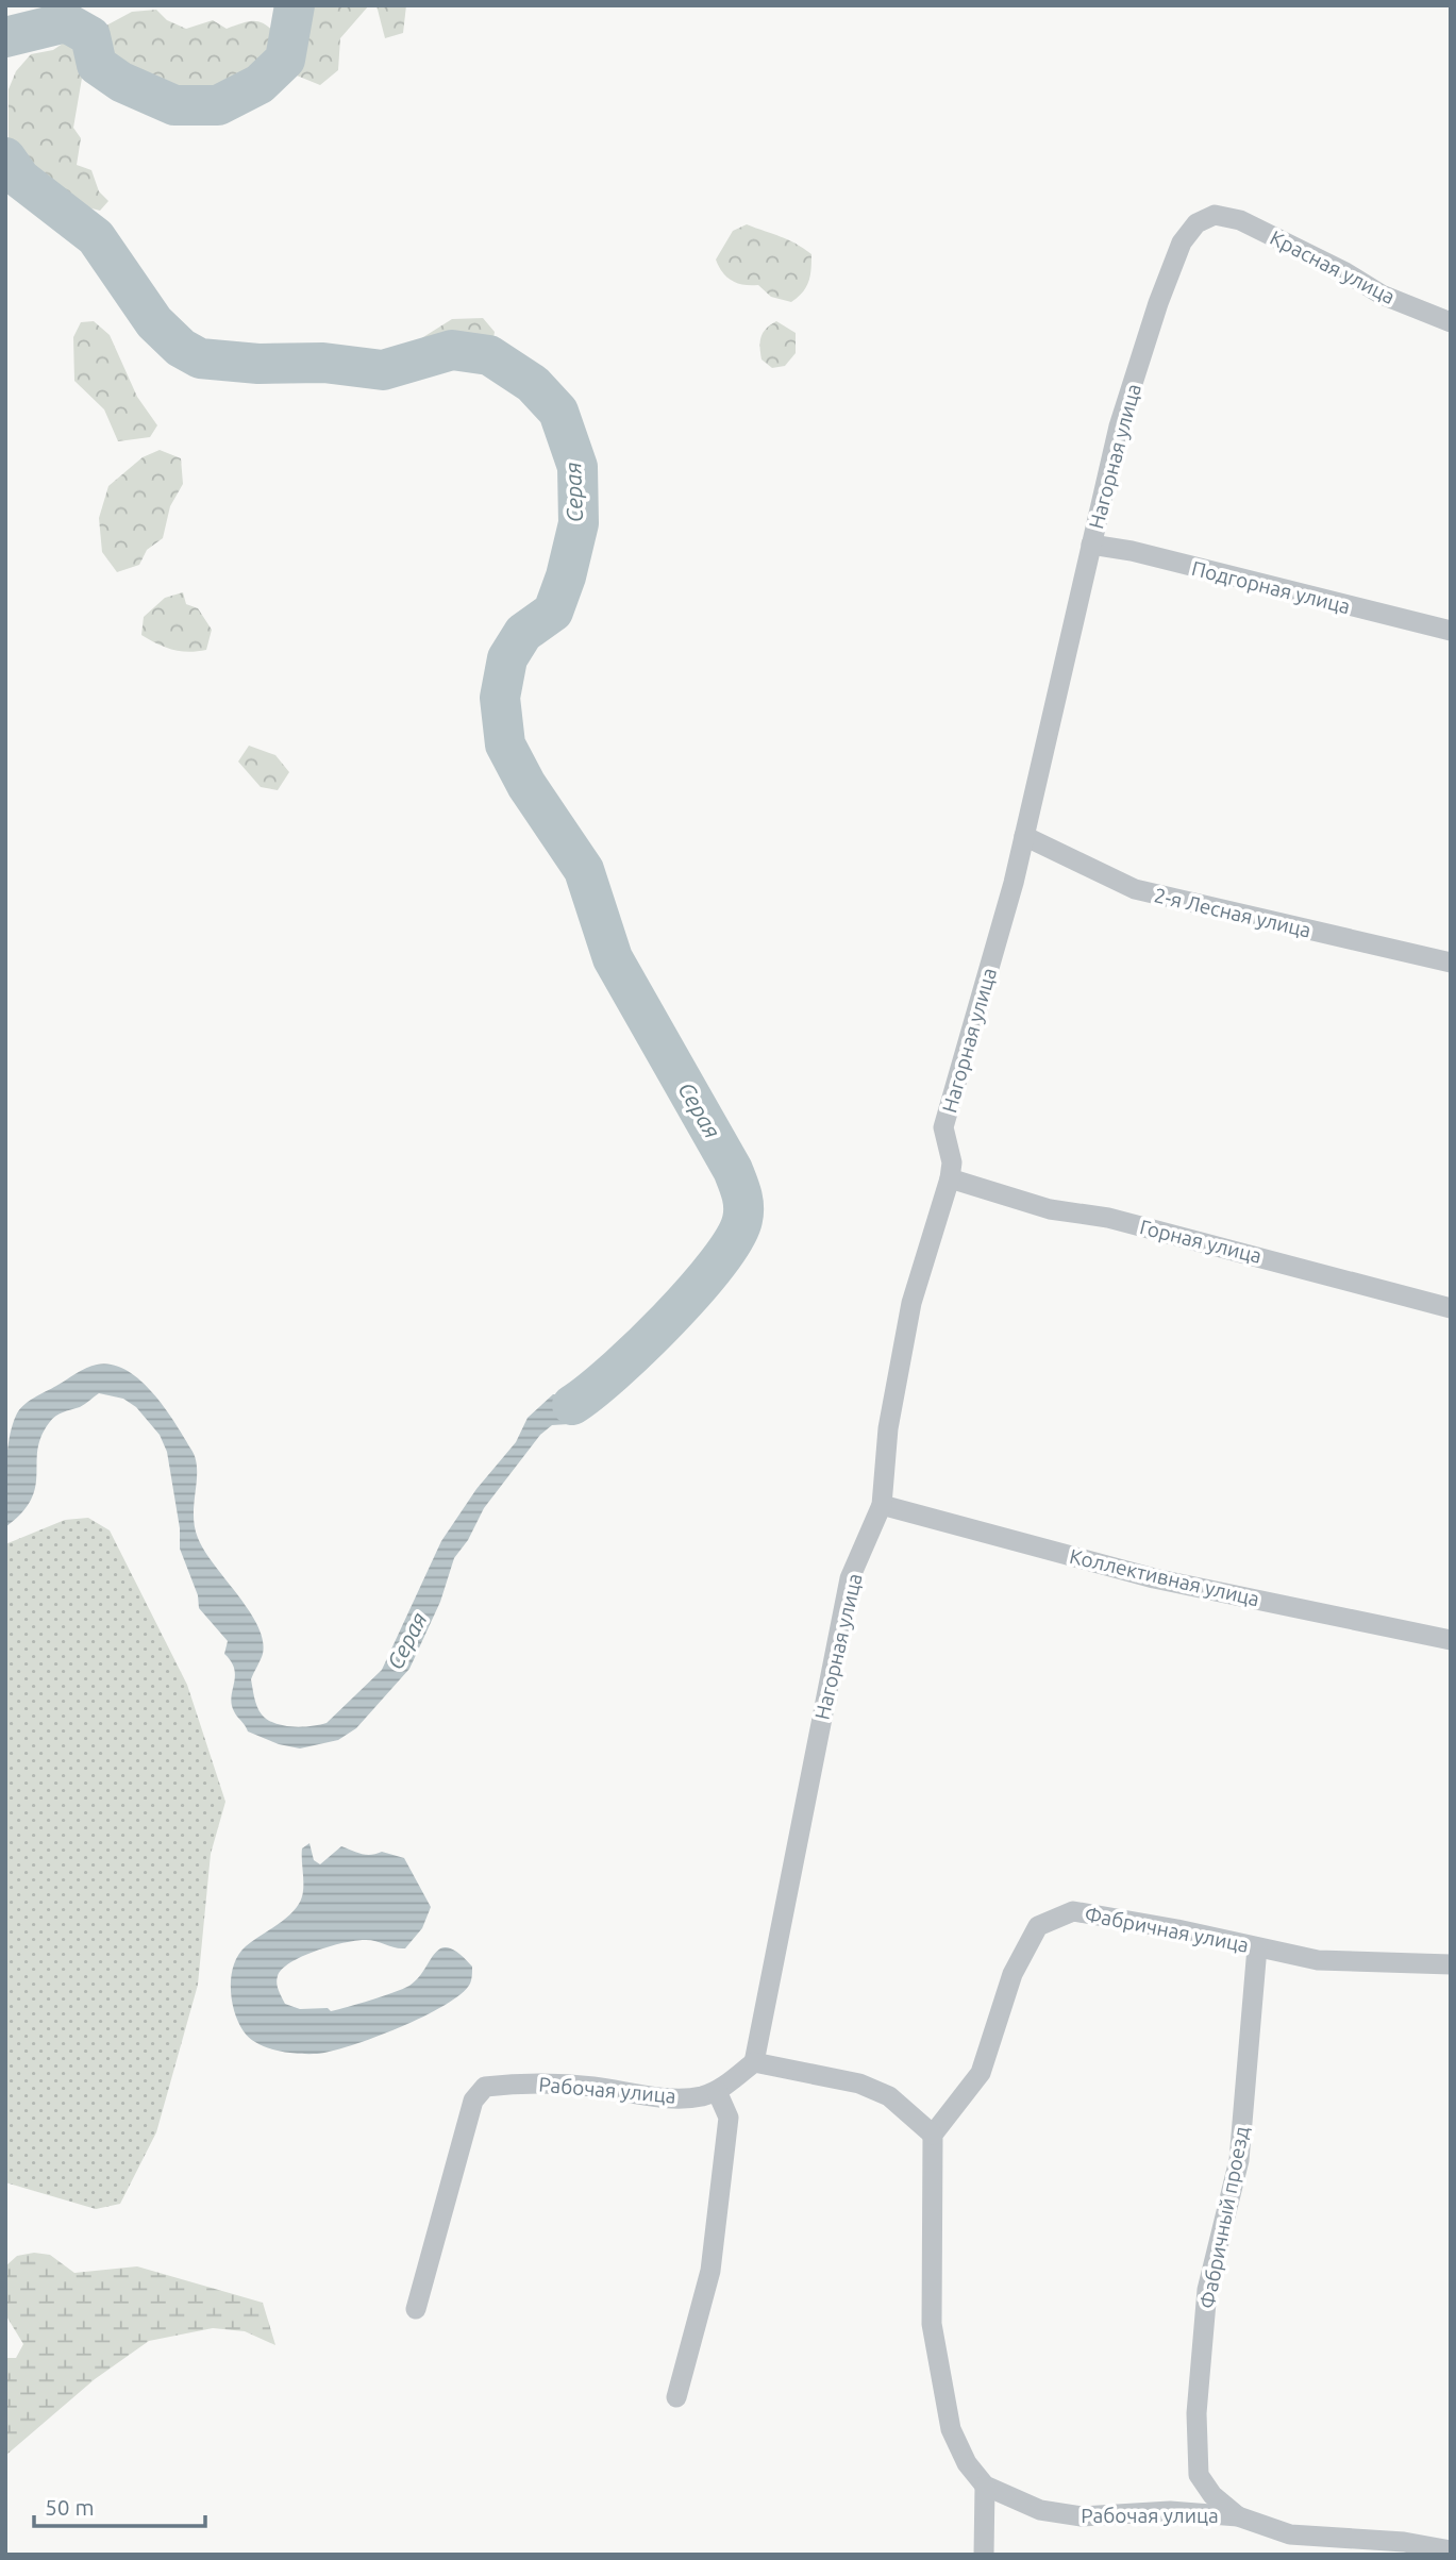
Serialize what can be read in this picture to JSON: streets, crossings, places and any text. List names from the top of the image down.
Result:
{
  "streets": {
    "street": [
      "Красная улица",
      "Нагорная улица",
      "Подгорная улица",
      "2-я Лесная улица",
      "Горная улица",
      "Коллективная улица",
      "Фабричная улица",
      "Рабочая улица",
      "Фабричный проезд"
    ]
  },
  "crossings": [
    ["Красная улица", "Нагорная улица"],
    ["Нагорная улица", "Подгорная улица"],
    ["Нагорная улица", "2-я Лесная улица"],
    ["Нагорная улица", "Горная улица"],
    ["Нагорная улица", "Коллективная улица"],
    ["Нагорная улица", "Рабочая улица"],
    ["Фабричная улица", "Фабричный проезд"],
    ["Рабочая улица", "Фабричный проезд"]
  ],
  "water": ["Серая"],
  "scale_bar": "50 m"
}
